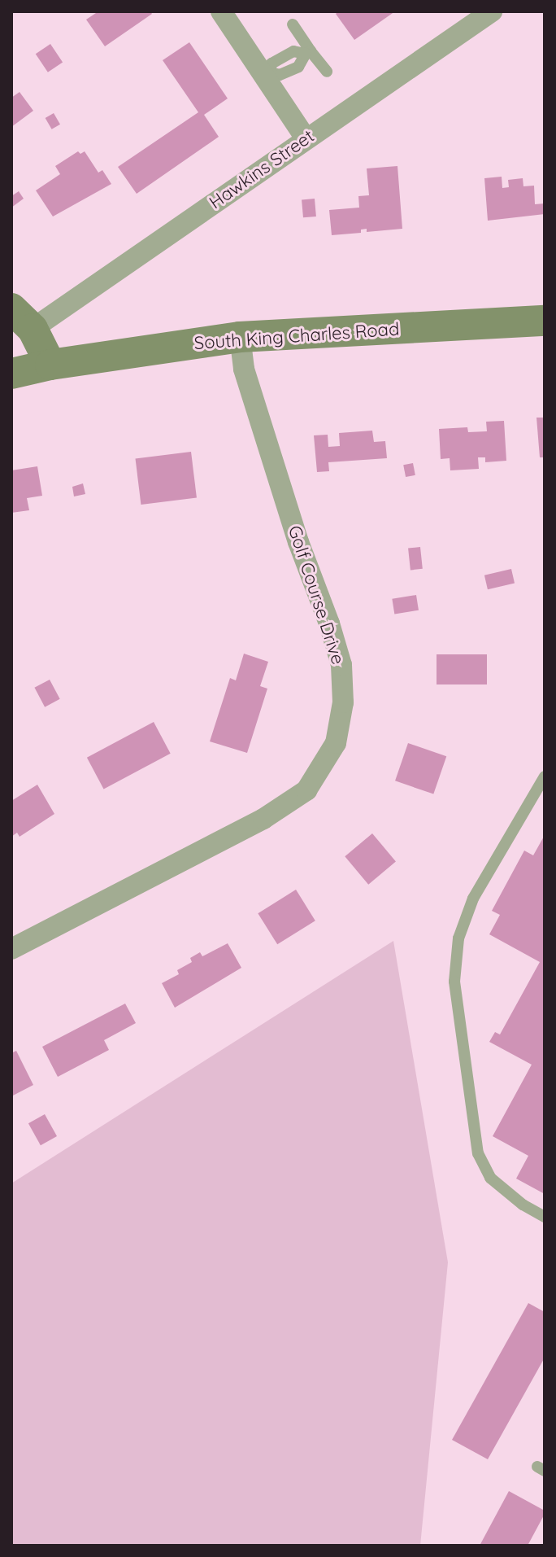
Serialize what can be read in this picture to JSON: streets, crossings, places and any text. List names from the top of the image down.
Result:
{
  "streets": {
    "street": ["Hawkins Street", "South King Charles Road", "Golf Course Drive"]
  },
  "crossings": [
    ["South King Charles Road", "Golf Course Drive"]
  ]
}
